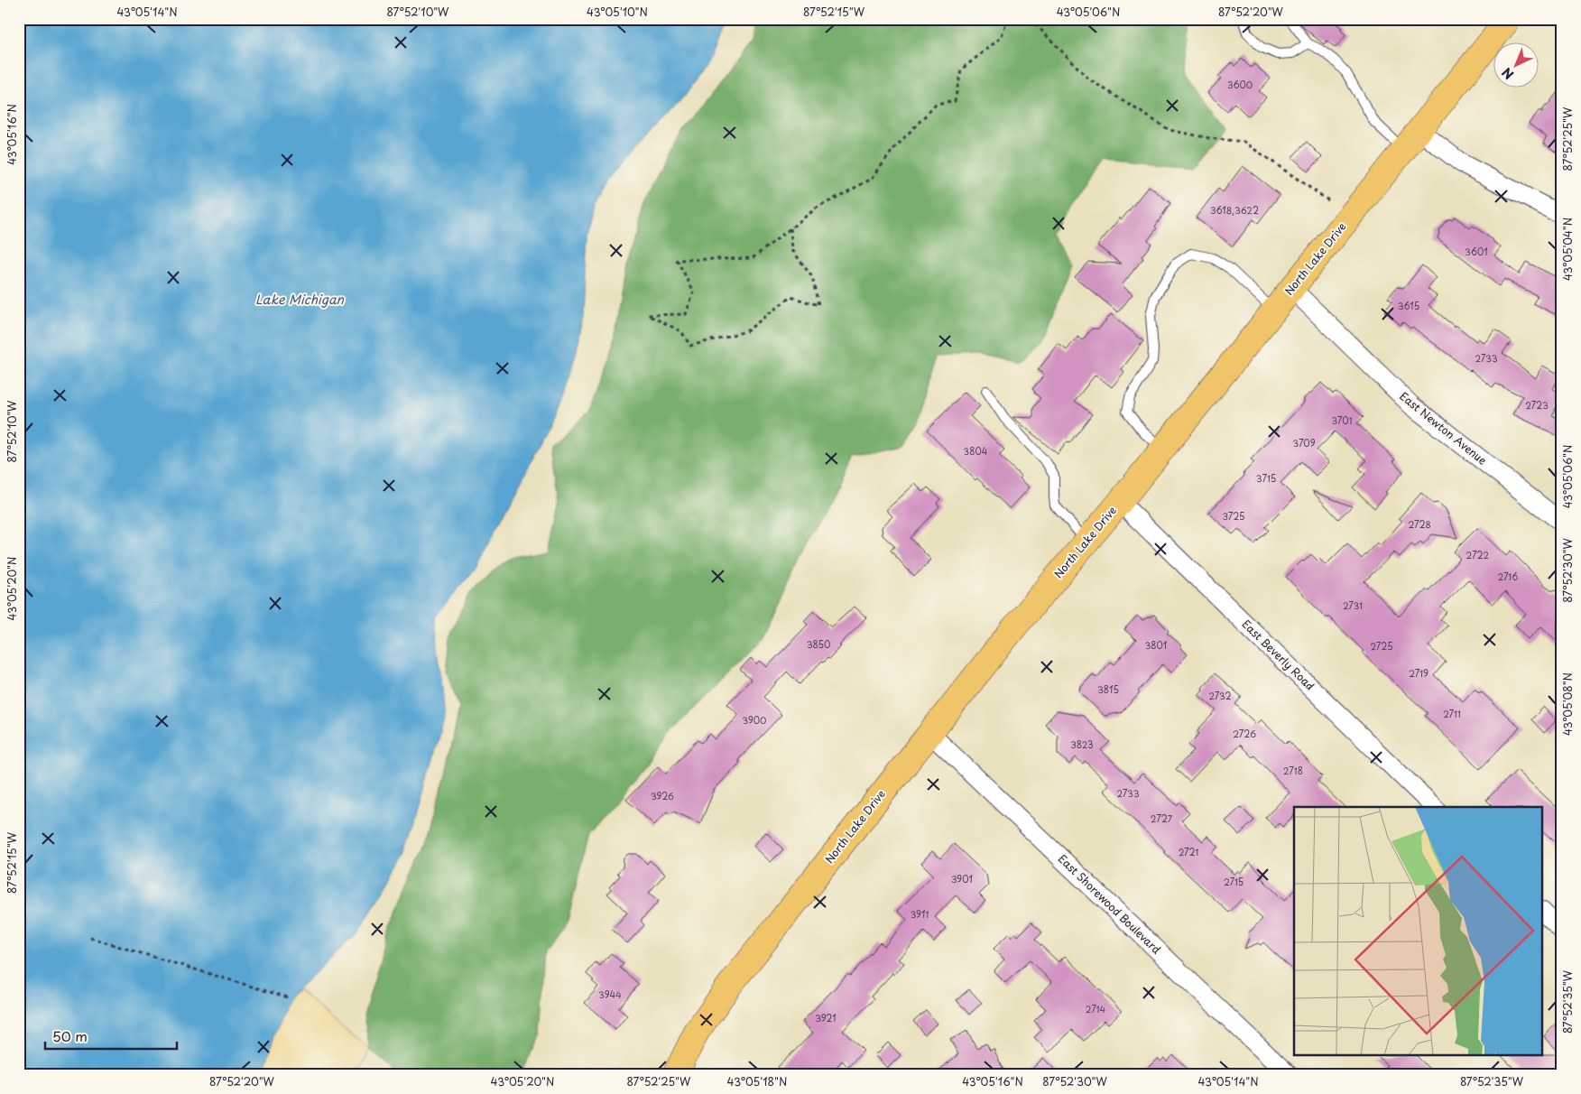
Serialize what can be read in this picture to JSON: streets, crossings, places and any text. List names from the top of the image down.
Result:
{
  "streets": {
    "main road": ["North Lake Drive"],
    "street": ["East Newton Avenue", "East Beverly Road", "East Shorewood Boulevard"]
  },
  "crossings": [
    ["North Lake Drive", "East Newton Avenue"],
    ["North Lake Drive", "East Beverly Road"],
    ["North Lake Drive", "East Shorewood Boulevard"]
  ],
  "water": ["Lake Michigan"],
  "house_numbers": [
    "3600",
    "3618,3622",
    "3601",
    "3615",
    "2733",
    "2723",
    "3701",
    "3709",
    "3804",
    "3715",
    "3725",
    "2728",
    "2722",
    "2716",
    "2731",
    "3850",
    "3801",
    "2725",
    "2719",
    "3815",
    "2732",
    "2711",
    "3900",
    "2726",
    "3823",
    "2718",
    "2733",
    "3926",
    "2727",
    "2721",
    "3901",
    "2715",
    "3911",
    "3944",
    "2714",
    "3921"
  ],
  "scale_bar": "50 m",
  "north": "bottom left",
  "coordinates": [
    "43°05'14\"N",
    "87°52'10\"W",
    "43°05'10\"N",
    "87°52'15\"W",
    "43°05'06\"N",
    "87°52'20\"W",
    "43°05'16\"N",
    "87°52'25\"W",
    "43°05'04\"N",
    "87°52'30\"W",
    "43°05'20\"N",
    "43°05'08\"N",
    "87°52'35\"W",
    "43°05'18\"N"
  ]
}
